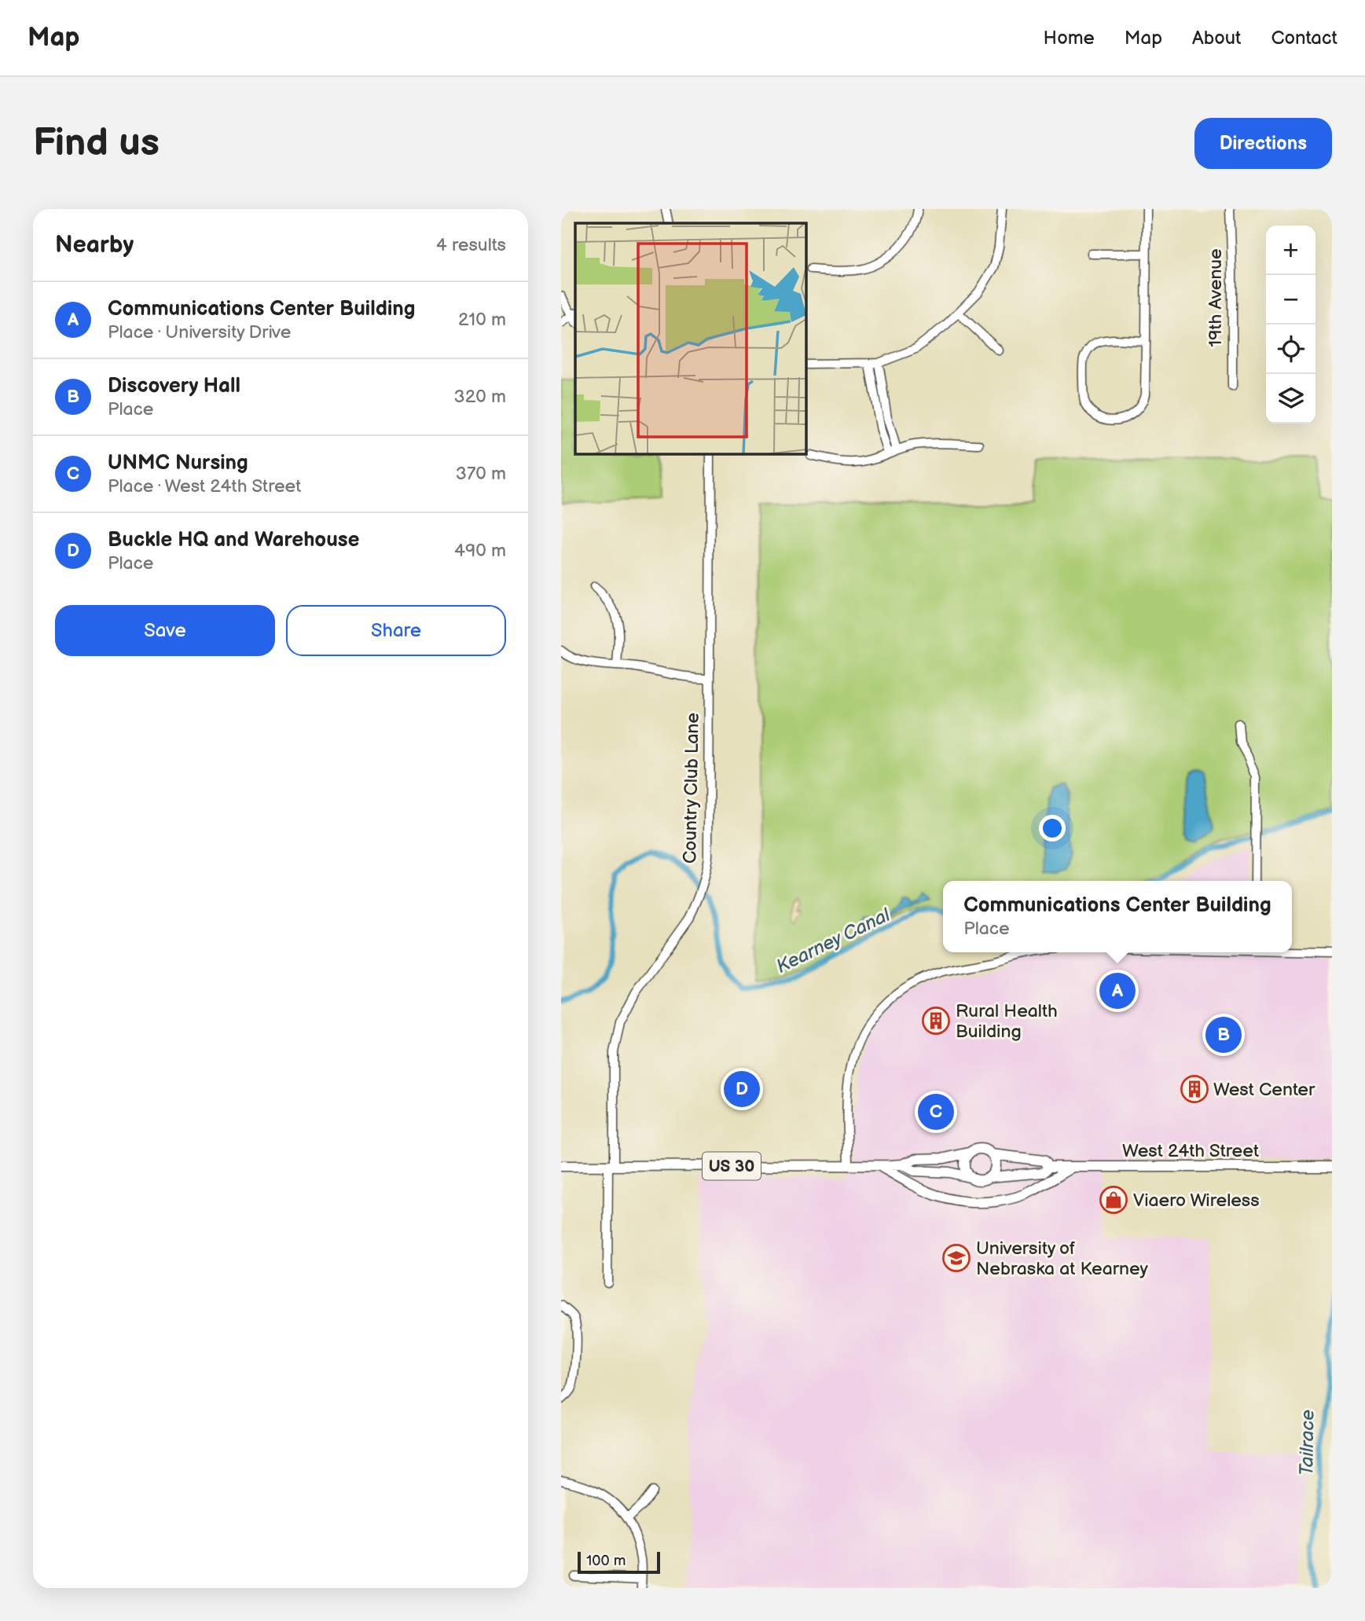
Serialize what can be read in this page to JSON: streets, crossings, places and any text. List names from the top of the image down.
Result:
{
  "streets": {
    "main road": ["West 24th Street", "US 30"],
    "street": ["19th Avenue", "Country Club Lane"]
  },
  "crossings": [
    ["Country Club Lane", "US 30"],
    ["West 24th Street", "US 30"]
  ],
  "water": ["Kearney Canal", "Tailrace"],
  "places": {
    "building": ["Rural Health Building", "West Center"],
    "shop": ["Viaero Wireless"],
    "school or university": ["University of Nebraska at Kearney"]
  },
  "scale_bar": "100 m",
  "page": {
    "header": "Map",
    "nav": [
      "Home",
      "Map",
      "About",
      "Contact"
    ],
    "buttons": [
      "Directions",
      ["Save", "Share"]
    ],
    "title": "Find us",
    "heading": ["Nearby", "4 results"],
    "map_buttons": ["+", "−"],
    "list": [
      {
        "mark": "A",
        "name": "Communications Center Building",
        "note": "Place · University Drive",
        "value": "210 m"
      },
      {
        "mark": "B",
        "name": "Discovery Hall",
        "note": "Place",
        "value": "320 m"
      },
      {
        "mark": "C",
        "name": "UNMC Nursing",
        "note": "Place · West 24th Street",
        "value": "370 m"
      },
      {
        "mark": "D",
        "name": "Buckle HQ and Warehouse",
        "note": "Place",
        "value": "490 m"
      }
    ],
    "popup": ["Communications Center Building", "Place"],
    "pins": [
      "A",
      "B",
      "D",
      "C"
    ],
    "scale": "100 m"
  }
}
